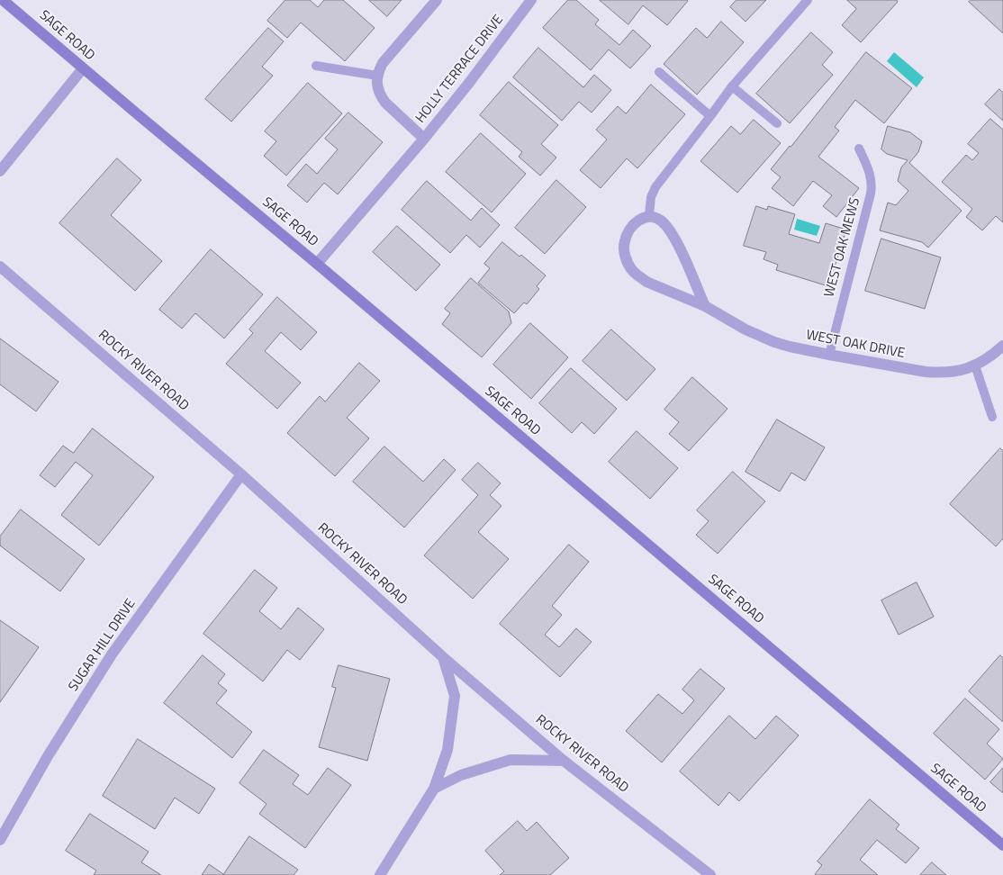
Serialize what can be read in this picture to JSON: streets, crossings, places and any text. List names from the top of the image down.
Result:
{
  "streets": {
    "street": [
      "SAGE ROAD",
      "HOLLY TERRACE DRIVE",
      "WEST OAK DRIVE",
      "ROCKY RIVER ROAD",
      "SUGAR HILL DRIVE"
    ],
    "lane": ["WEST OAK MEWS"]
  },
  "crossings": [
    ["SAGE ROAD", "HOLLY TERRACE DRIVE"],
    ["WEST OAK MEWS", "WEST OAK DRIVE"],
    ["ROCKY RIVER ROAD", "SUGAR HILL DRIVE"]
  ]
}
